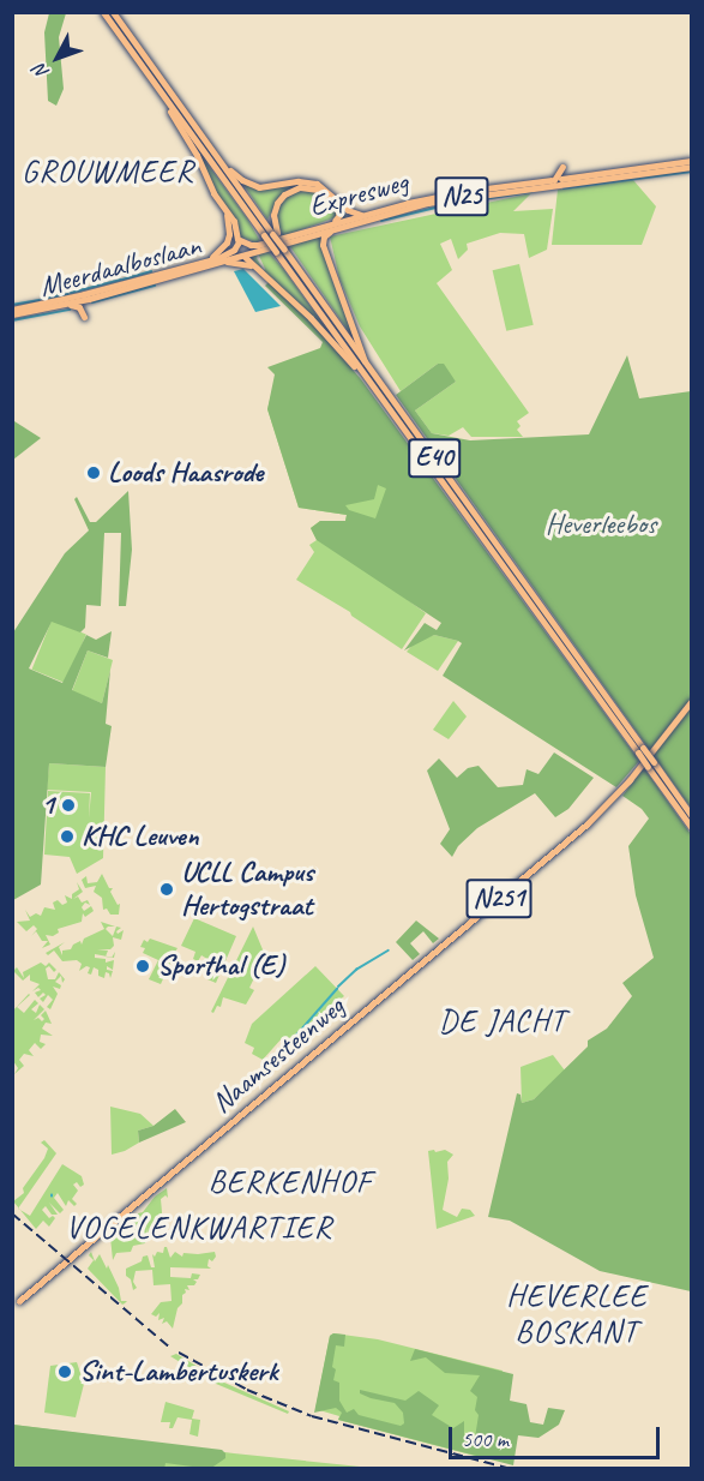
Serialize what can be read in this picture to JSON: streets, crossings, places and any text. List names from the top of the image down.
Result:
{
  "streets": {
    "highway": [
      "Expresweg",
      "N25",
      "Meerdaalboslaan",
      "E40"
    ],
    "main road": ["N251", "Naamsesteenweg"]
  },
  "crossings": [
    ["Expresweg", "N25"],
    ["Expresweg", "Meerdaalboslaan"]
  ],
  "districts": [
    "GROUWMEER",
    "DE JACHT",
    "BERKENHOF",
    "VOGELENKWARTIER",
    "HEVERLEE BOSKANT"
  ],
  "parks": ["Heverleebos"],
  "places": [
    "Loods Haasrode",
    "1",
    "KHC Leuven",
    "UCLL Campus Hertogstraat",
    "Sporthal (E)",
    "Sint-Lambertuskerk"
  ],
  "scale_bar": "500 m",
  "north": "bottom left"
}
